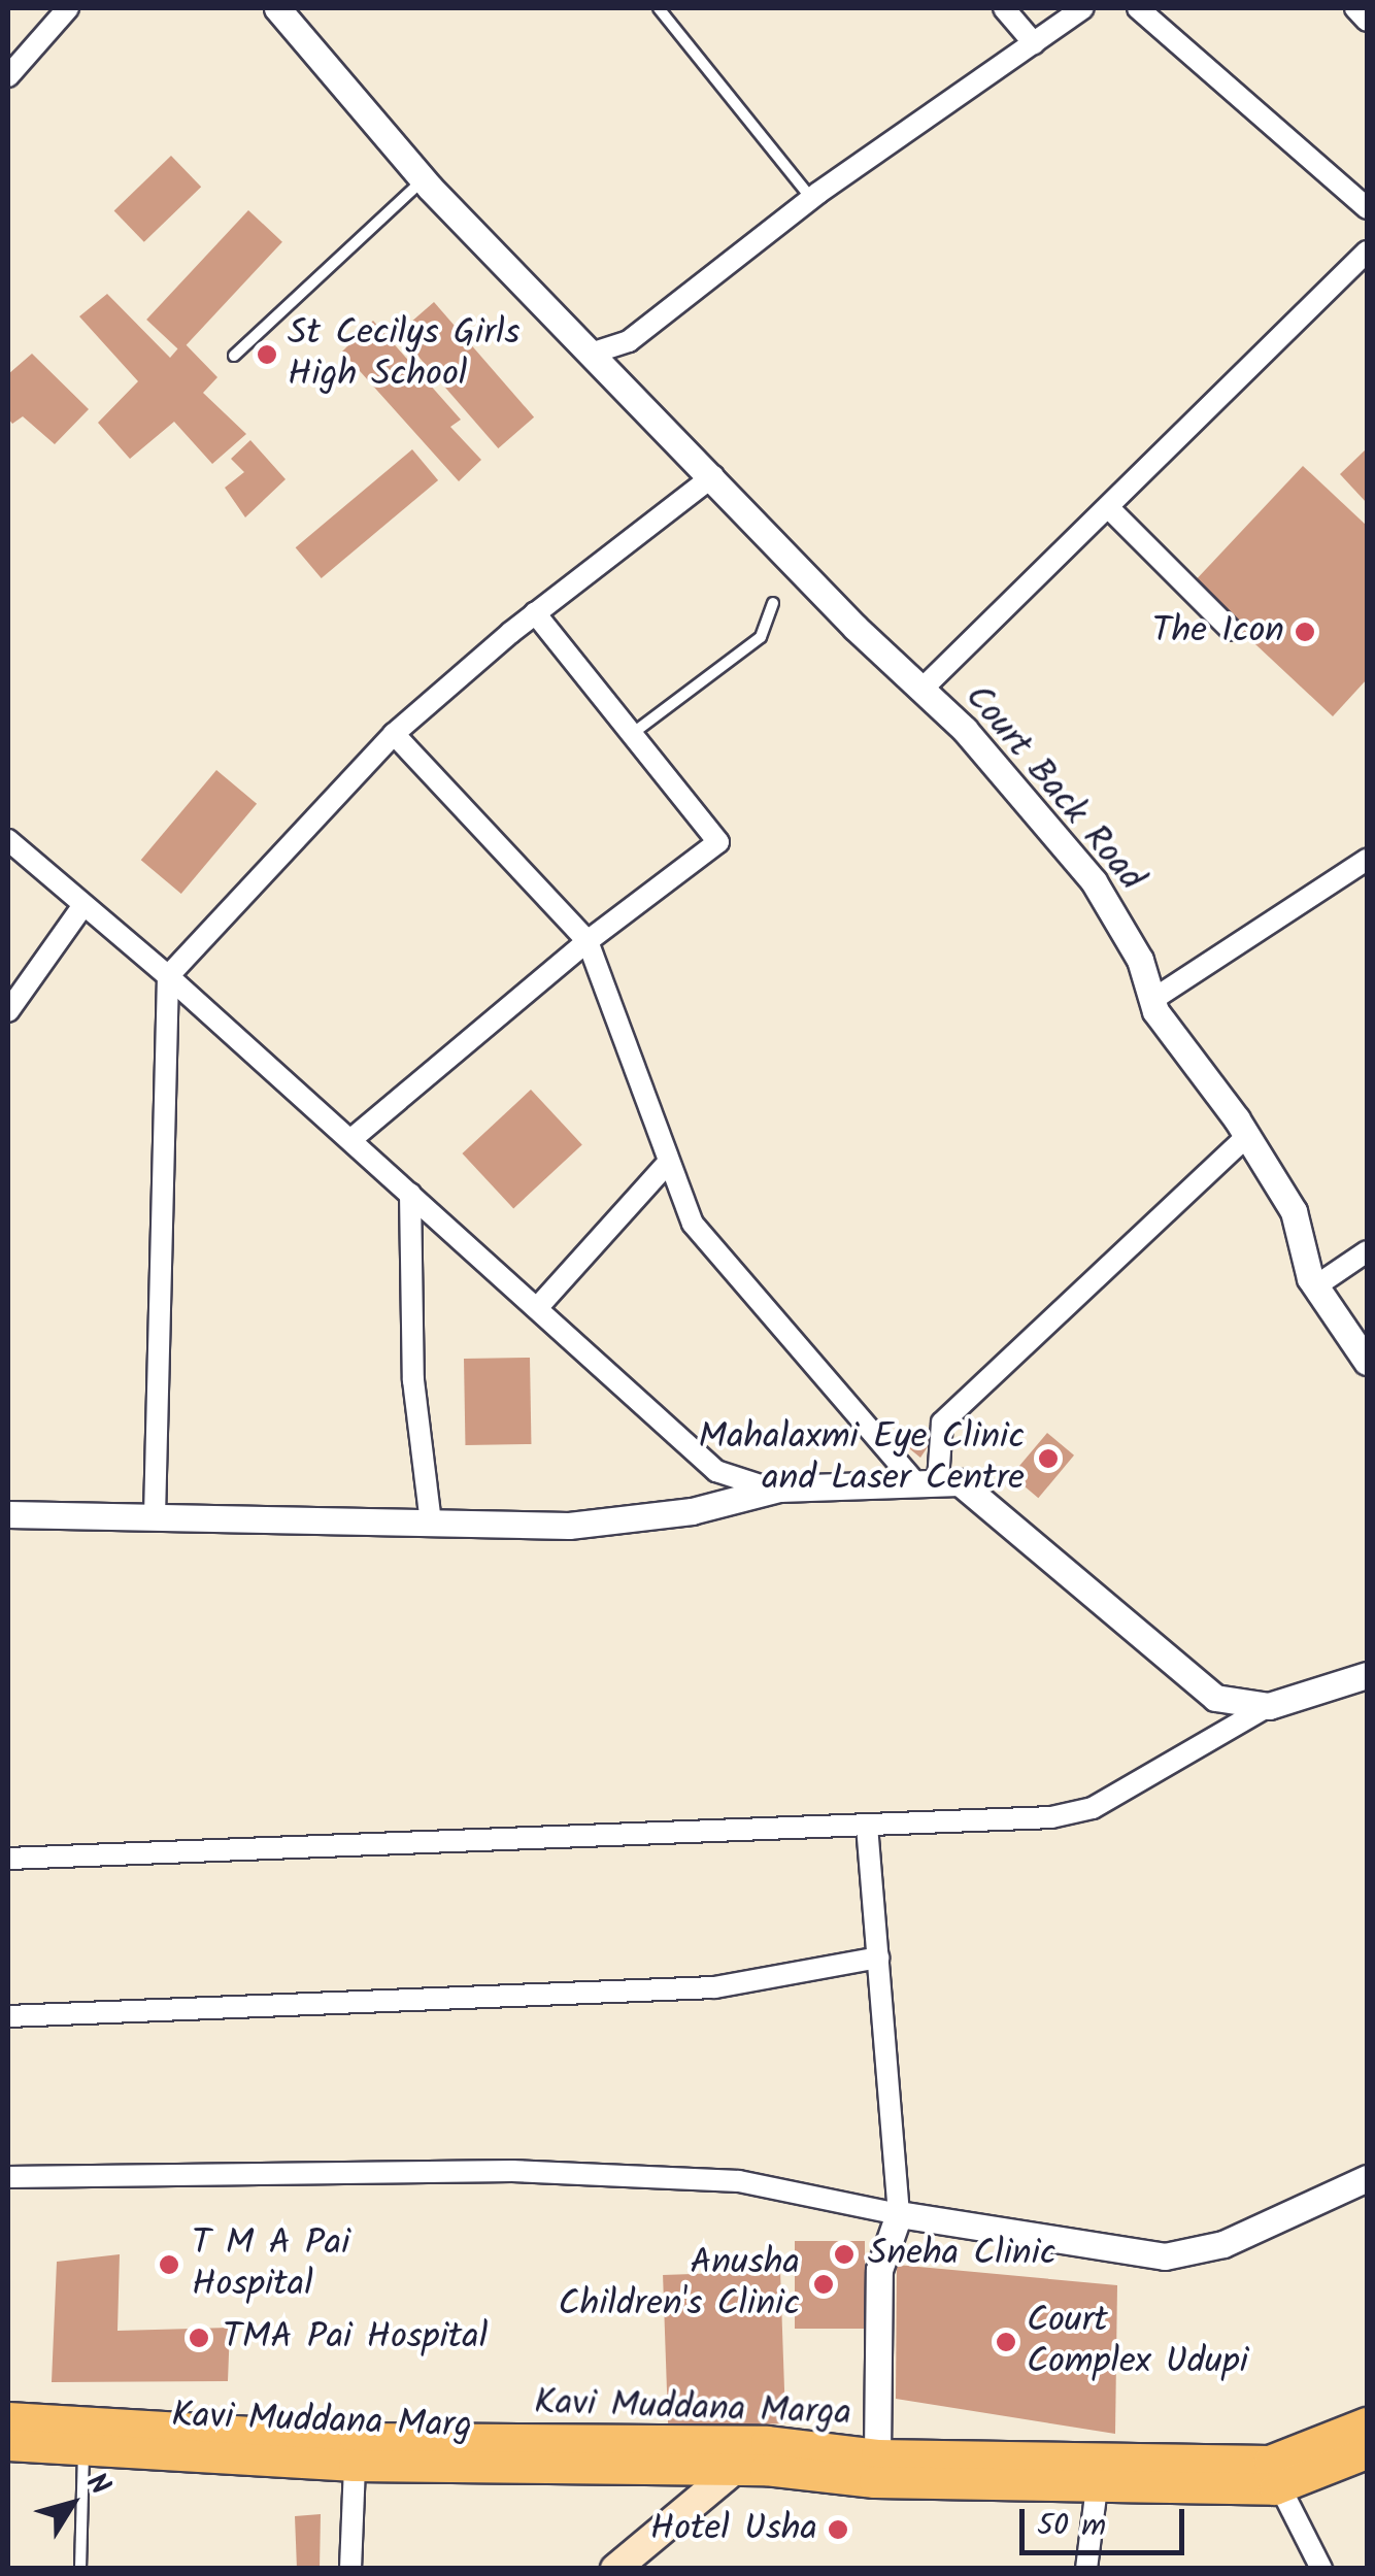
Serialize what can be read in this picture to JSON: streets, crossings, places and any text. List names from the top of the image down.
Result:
{
  "streets": {
    "main road": ["Kavi Muddana Marga", "Kavi Muddana Marg"],
    "street": ["Court Back Road"]
  },
  "places": [
    "St Cecilys Girls High School",
    "The Icon",
    "Mahalaxmi Eye Clinic and Laser Centre",
    "Sneha Clinic",
    "T M A Pai Hospital",
    "Anusha Children's Clinic",
    "TMA Pai Hospital",
    "Court Complex Udupi",
    "Hotel Usha"
  ],
  "scale_bar": "50 m",
  "north": "top right"
}
